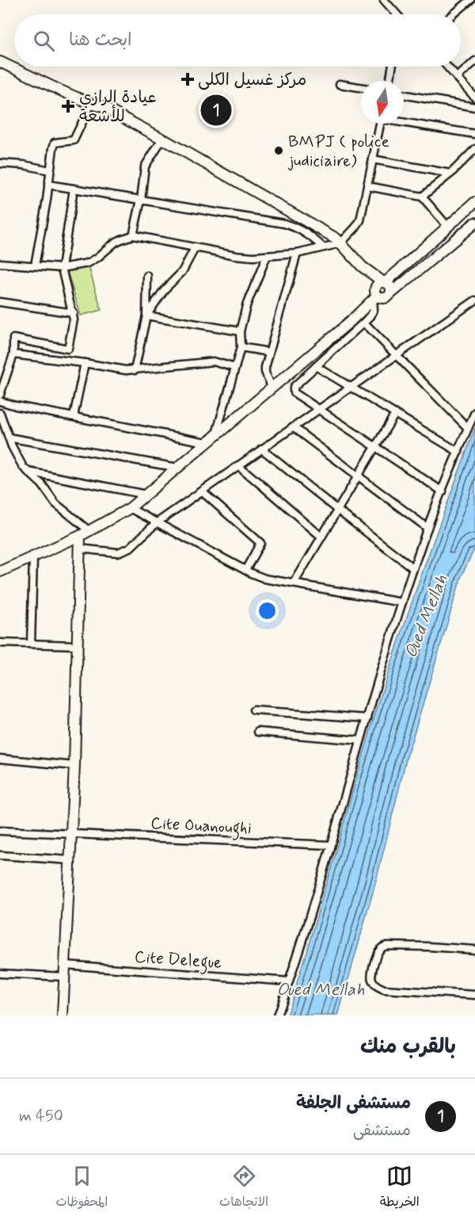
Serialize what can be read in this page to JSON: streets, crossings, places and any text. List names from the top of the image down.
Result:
{
  "streets": {
    "street": ["Cite Ouanoughi", "Cite Delegue"]
  },
  "water": ["Oued Mellah"],
  "places": {
    "health": ["مركز غسيل الكلى", "عيادة الرازي للأشعة"],
    "other": ["BMPJ ( police judiciaire)"]
  },
  "north": "bottom",
  "page": {
    "search": "ابحث هنا",
    "pins": "1",
    "heading": "بالقرب منك",
    "list": [
      {
        "mark": "1",
        "name": "مستشفى الجلفة",
        "note": "مستشفى",
        "value": "450 m"
      }
    ],
    "nav": ["الخريطة", "الاتجاهات", "المحفوظات"]
  }
}
